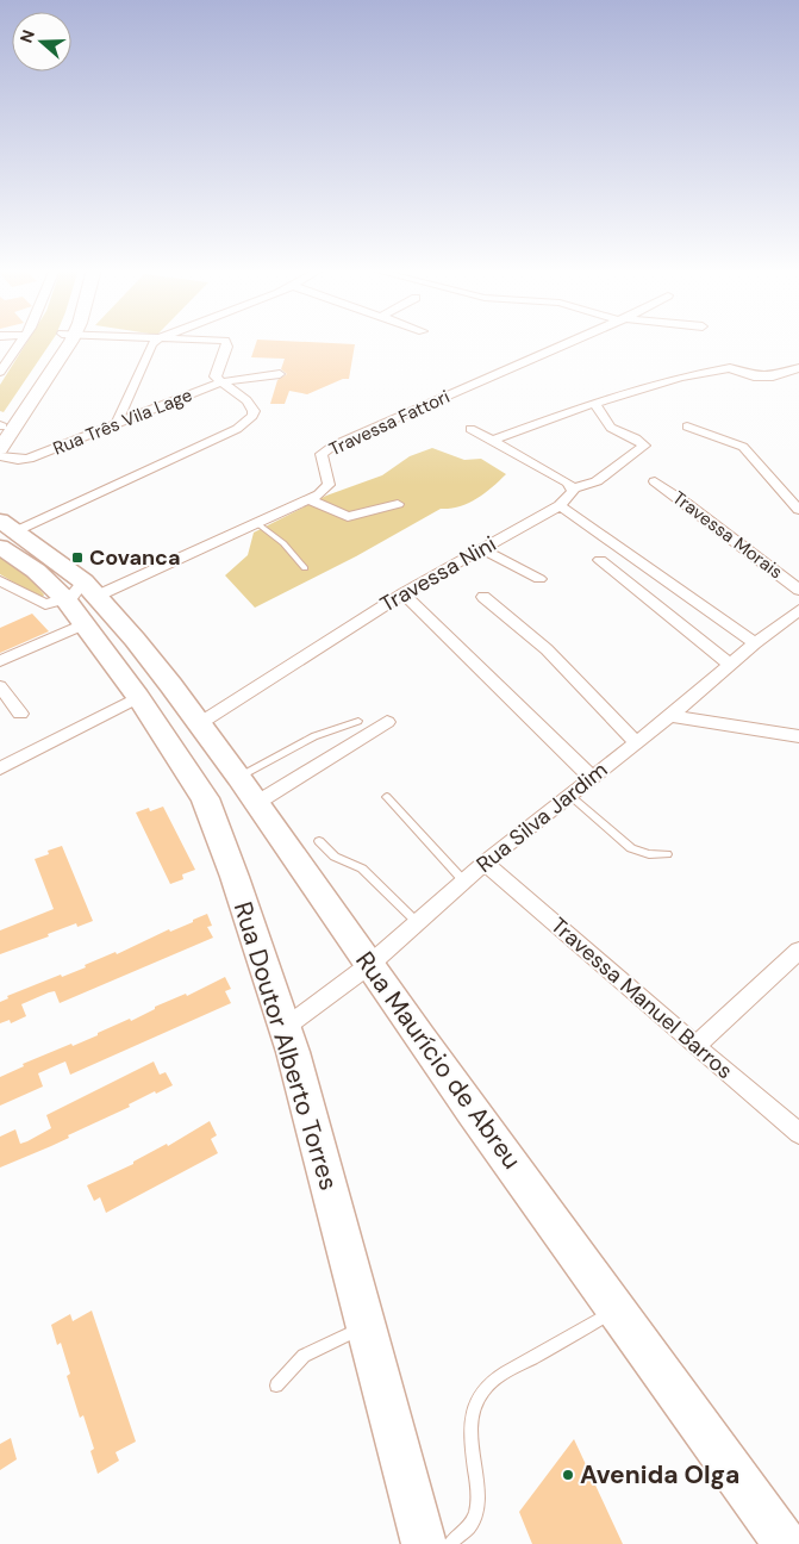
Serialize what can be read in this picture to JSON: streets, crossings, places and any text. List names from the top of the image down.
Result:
{
  "streets": {
    "main road": ["Rua Doutor Alberto Torres", "Rua Maurício de Abreu"],
    "street": [
      "Rua Três Vila Lage",
      "Travessa Fattori",
      "Travessa Morais",
      "Travessa Nini",
      "Rua Silva Jardim",
      "Travessa Manuel Barros"
    ]
  },
  "crossings": [
    ["Travessa Fattori", "Rua Doutor Alberto Torres"],
    ["Travessa Fattori", "Rua Maurício de Abreu"],
    ["Travessa Nini", "Rua Maurício de Abreu"],
    ["Rua Silva Jardim", "Travessa Manuel Barros"],
    ["Rua Silva Jardim", "Rua Doutor Alberto Torres"],
    ["Rua Silva Jardim", "Rua Maurício de Abreu"],
    ["Rua Doutor Alberto Torres", "Rua Maurício de Abreu"]
  ],
  "places": {
    "transit": ["Covanca"],
    "other": ["Avenida Olga"]
  },
  "north": "left"
}
